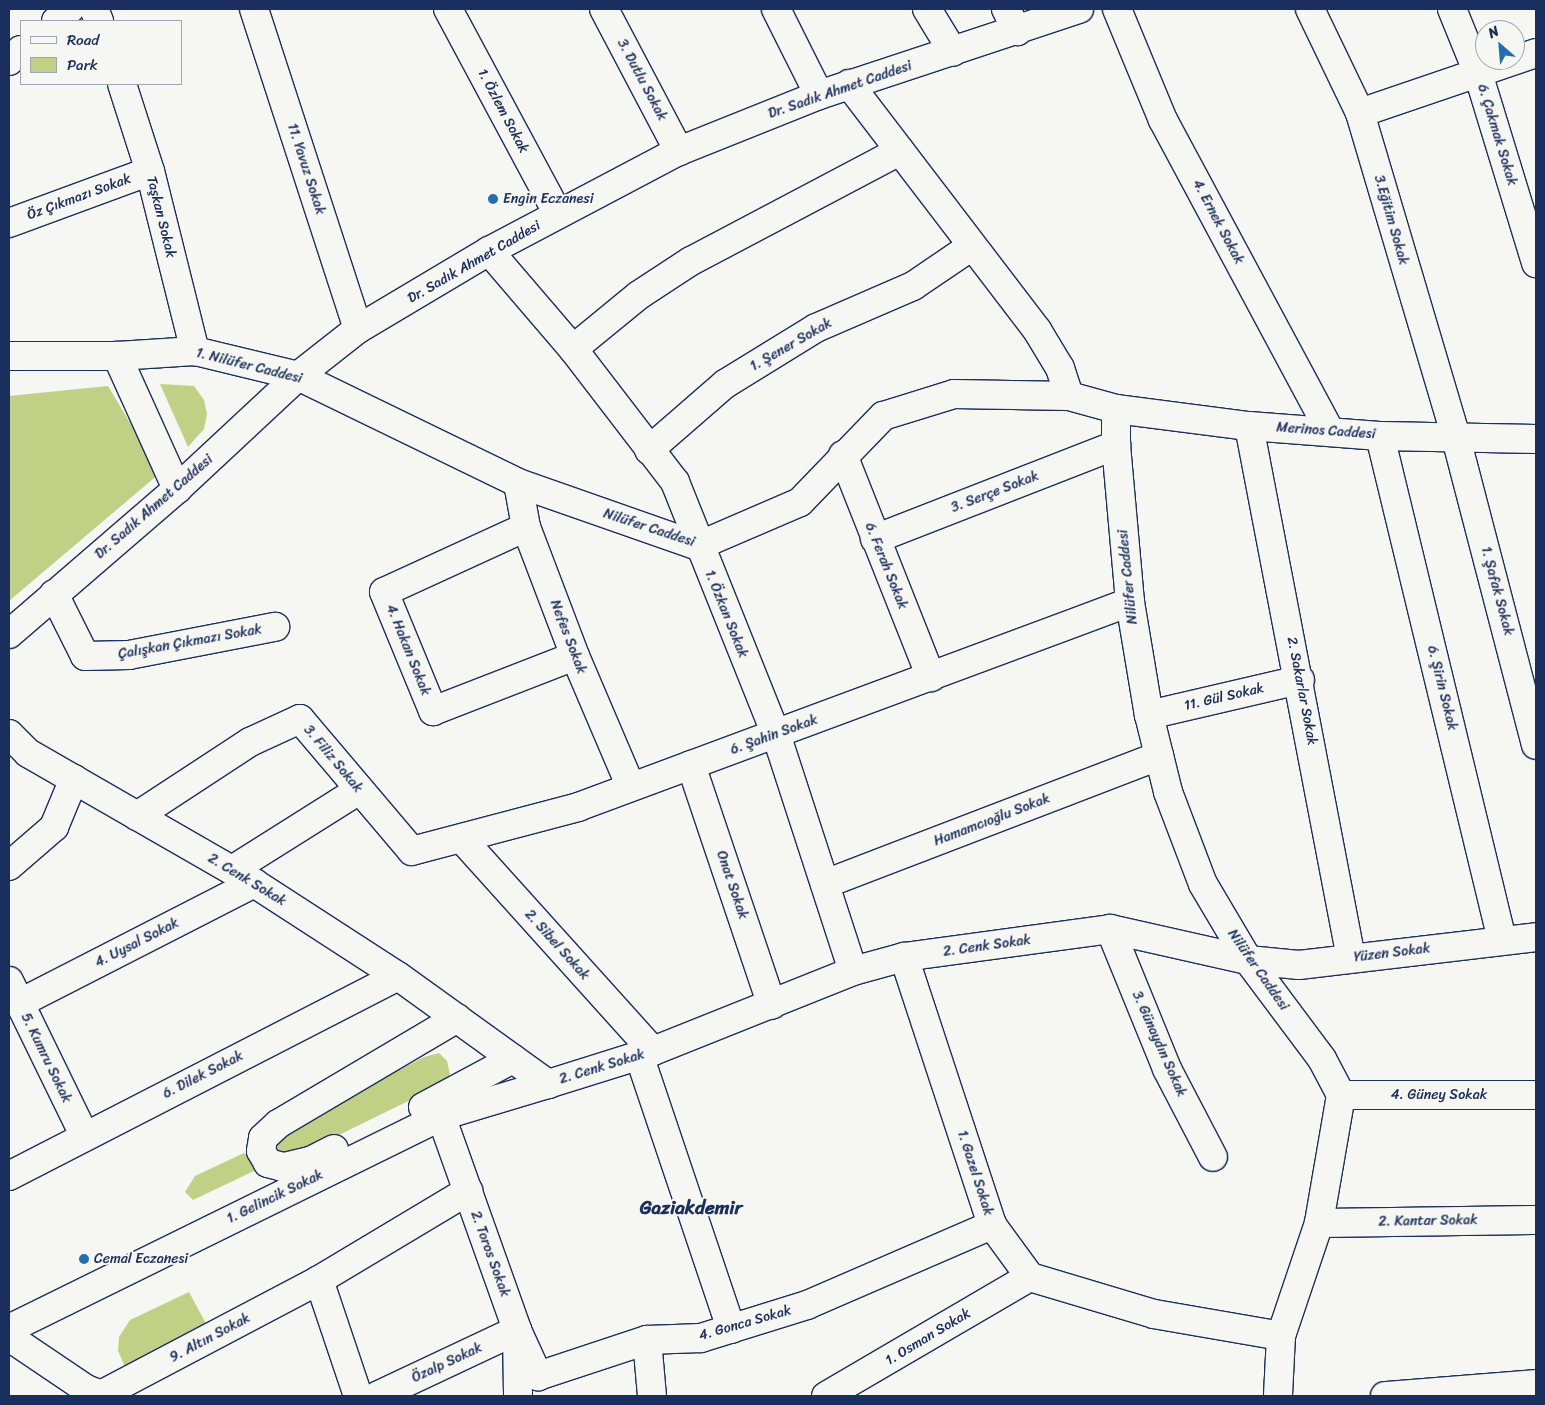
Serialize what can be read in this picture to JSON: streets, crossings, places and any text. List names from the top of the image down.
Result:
{
  "streets": {
    "street": [
      "3. Dutlu Sokak",
      "Dr. Sadık Ahmet Caddesi",
      "1. Özlem Sokak",
      "6. Çakmak Sokak",
      "11. Yavuz Sokak",
      "Öz Çıkmazı Sokak",
      "Taşkan Sokak",
      "3.Eğitim Sokak",
      "4. Ernek Sokak",
      "1. Şener Sokak",
      "1. Nilüfer Caddesi",
      "Merinos Caddesi",
      "3. Serçe Sokak",
      "Nilüfer Caddesi",
      "6. Ferah Sokak",
      "1. Şafak Sokak",
      "1. Özkan Sokak",
      "Nefes Sokak",
      "Çalışkan Çıkmazı Sokak",
      "4. Hakan Sokak",
      "6. Şirin Sokak",
      "2. Sakarlar Sokak",
      "11. Gül Sokak",
      "6. Şahin Sokak",
      "3. Filiz Sokak",
      "Hamamcıoğlu Sokak",
      "2. Cenk Sokak",
      "Onat Sokak",
      "4. Uysal Sokak",
      "2. Sibel Sokak",
      "Yüzen Sokak",
      "3. Günaydın Sokak",
      "5. Kumru Sokak",
      "6. Dilek Sokak",
      "4. Güney Sokak",
      "1. Gazel Sokak",
      "1. Gelincik Sokak",
      "2. Kantar Sokak",
      "2. Toros Sokak",
      "4. Gonca Sokak",
      "1. Osman Sokak",
      "9. Altın Sokak",
      "Özalp Sokak"
    ]
  },
  "crossings": [
    ["3. Dutlu Sokak", "Dr. Sadık Ahmet Caddesi"],
    ["Dr. Sadık Ahmet Caddesi", "1. Özlem Sokak"],
    ["Dr. Sadık Ahmet Caddesi", "11. Yavuz Sokak"],
    ["Dr. Sadık Ahmet Caddesi", "1. Nilüfer Caddesi"],
    ["Dr. Sadık Ahmet Caddesi", "1. Özkan Sokak"],
    ["Dr. Sadık Ahmet Caddesi", "Çalışkan Çıkmazı Sokak"],
    ["Öz Çıkmazı Sokak", "Taşkan Sokak"],
    ["Taşkan Sokak", "1. Nilüfer Caddesi"],
    ["3.Eğitim Sokak", "Merinos Caddesi"],
    ["3.Eğitim Sokak", "1. Şafak Sokak"],
    ["4. Ernek Sokak", "Merinos Caddesi"],
    ["1. Şener Sokak", "1. Özkan Sokak"],
    ["1. Nilüfer Caddesi", "Nilüfer Caddesi"],
    ["Merinos Caddesi", "Nilüfer Caddesi"],
    ["Merinos Caddesi", "1. Şafak Sokak"],
    ["Merinos Caddesi", "6. Şirin Sokak"],
    ["Merinos Caddesi", "2. Sakarlar Sokak"],
    ["3. Serçe Sokak", "Nilüfer Caddesi"],
    ["3. Serçe Sokak", "6. Ferah Sokak"],
    ["Nilüfer Caddesi", "6. Ferah Sokak"],
    ["Nilüfer Caddesi", "1. Özkan Sokak"],
    ["Nilüfer Caddesi", "Nefes Sokak"],
    ["Nilüfer Caddesi", "11. Gül Sokak"],
    ["Nilüfer Caddesi", "6. Şahin Sokak"],
    ["Nilüfer Caddesi", "Hamamcıoğlu Sokak"],
    ["Nilüfer Caddesi", "2. Cenk Sokak"],
    ["Nilüfer Caddesi", "Yüzen Sokak"],
    ["Nilüfer Caddesi", "4. Güney Sokak"],
    ["6. Ferah Sokak", "6. Şahin Sokak"],
    ["1. Özkan Sokak", "6. Şahin Sokak"],
    ["1. Özkan Sokak", "Hamamcıoğlu Sokak"],
    ["1. Özkan Sokak", "2. Cenk Sokak"],
    ["Nefes Sokak", "4. Hakan Sokak"],
    ["Nefes Sokak", "6. Şahin Sokak"],
    ["6. Şirin Sokak", "Yüzen Sokak"],
    ["2. Sakarlar Sokak", "11. Gül Sokak"],
    ["2. Sakarlar Sokak", "Yüzen Sokak"],
    ["6. Şahin Sokak", "3. Filiz Sokak"],
    ["6. Şahin Sokak", "Onat Sokak"],
    ["6. Şahin Sokak", "2. Sibel Sokak"],
    ["3. Filiz Sokak", "2. Cenk Sokak"],
    ["3. Filiz Sokak", "4. Uysal Sokak"],
    ["2. Cenk Sokak", "Onat Sokak"],
    ["2. Cenk Sokak", "4. Uysal Sokak"],
    ["2. Cenk Sokak", "2. Sibel Sokak"],
    ["2. Cenk Sokak", "Yüzen Sokak"],
    ["2. Cenk Sokak", "3. Günaydın Sokak"],
    ["2. Cenk Sokak", "6. Dilek Sokak"],
    ["2. Cenk Sokak", "1. Gazel Sokak"],
    ["2. Cenk Sokak", "1. Gelincik Sokak"],
    ["4. Uysal Sokak", "5. Kumru Sokak"],
    ["5. Kumru Sokak", "6. Dilek Sokak"],
    ["1. Gazel Sokak", "4. Gonca Sokak"],
    ["1. Gazel Sokak", "1. Osman Sokak"],
    ["1. Gelincik Sokak", "2. Toros Sokak"],
    ["2. Toros Sokak", "4. Gonca Sokak"],
    ["2. Toros Sokak", "9. Altın Sokak"],
    ["2. Toros Sokak", "Özalp Sokak"],
    ["4. Gonca Sokak", "Özalp Sokak"]
  ],
  "districts": ["Gaziakdemir"],
  "places": ["Engin Eczanesi", "Cemal Eczanesi"],
  "legend": ["Road", "Park"],
  "north": "top left"
}
